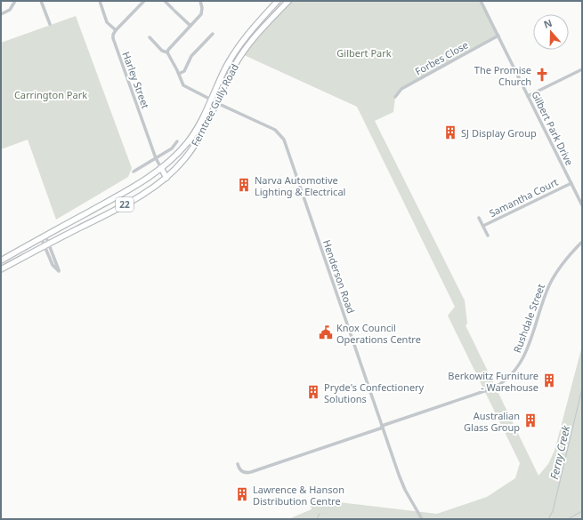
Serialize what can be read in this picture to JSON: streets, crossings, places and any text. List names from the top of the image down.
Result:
{
  "streets": {
    "main road": ["Ferntree Gully Road", "22"],
    "street": [
      "Forbes Close",
      "Harley Street",
      "Gilbert Park Drive",
      "Samantha Court",
      "Henderson Road",
      "Rushdale Street"
    ]
  },
  "crossings": [
    ["Forbes Close", "Gilbert Park Drive"],
    ["Harley Street", "Ferntree Gully Road"],
    ["Ferntree Gully Road", "Henderson Road"],
    ["Gilbert Park Drive", "Samantha Court"],
    ["Henderson Road", "Rushdale Street"]
  ],
  "water": ["Ferny Creek"],
  "parks": ["Gilbert Park", "Carrington Park"],
  "places": {
    "church": ["The Promise Church"],
    "building": [
      "SJ Display Group",
      "Narva Automotive Lighting & Electrical",
      "Berkowitz Furniture - Warehouse",
      "Pryde's Confectionery Solutions",
      "Australian Glass Group",
      "Lawrence & Hanson Distribution Centre"
    ],
    "public building": ["Knox Council Operations Centre"]
  },
  "north": "top"
}
